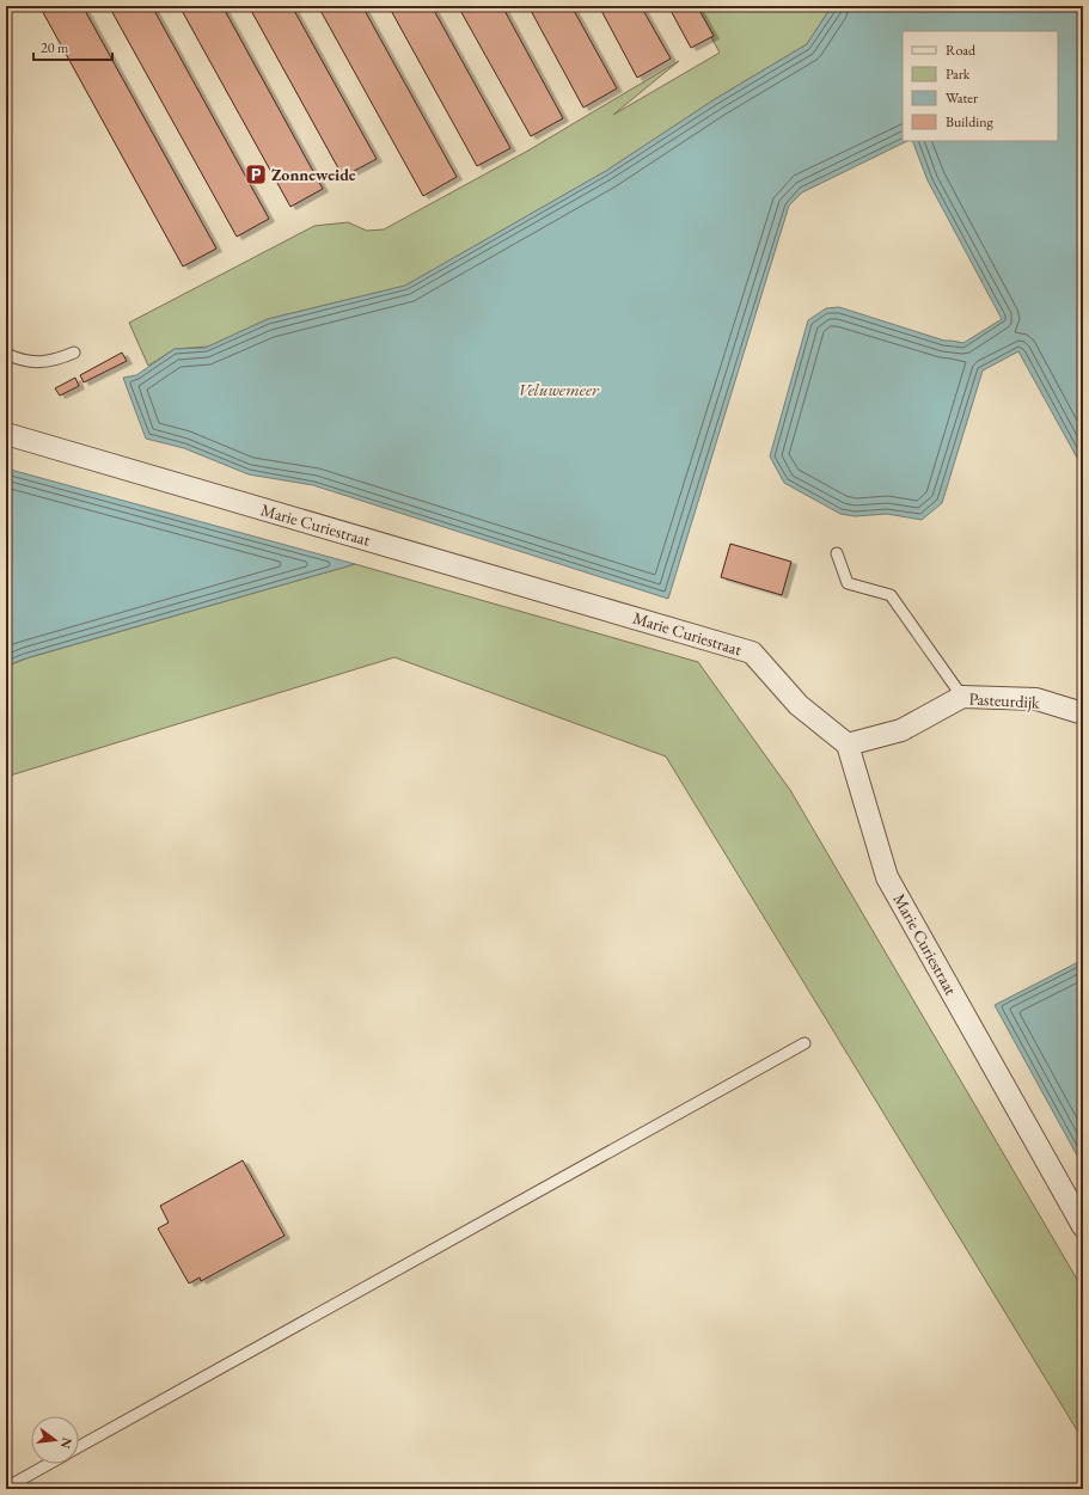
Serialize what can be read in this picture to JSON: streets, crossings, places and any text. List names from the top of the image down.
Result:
{
  "streets": {
    "street": ["Marie Curiestraat", "Pasteurdijk"]
  },
  "crossings": [
    ["Marie Curiestraat", "Pasteurdijk"]
  ],
  "water": ["Veluwemeer"],
  "places": {
    "parking": ["Zonneweide"]
  },
  "legend": [
    "Road",
    "Park",
    "Water",
    "Building"
  ],
  "scale_bar": "20 m",
  "north": "right"
}
